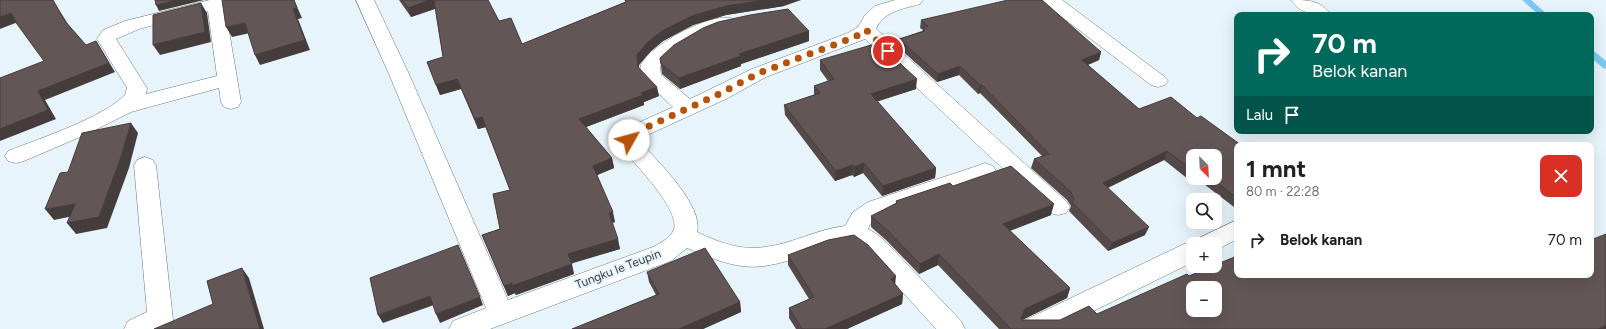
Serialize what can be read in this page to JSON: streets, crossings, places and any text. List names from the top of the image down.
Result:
{
  "streets": {
    "street": ["Tungku Ie Teupin"]
  },
  "north": "bottom right",
  "page": {
    "turn": ["70 m", "Belok kanan"],
    "then": "Lalu",
    "heading": ["1 mnt", "80 m · 22:28"],
    "map_buttons": ["+", "−"],
    "list": [
      {
        "name": "Belok kanan",
        "value": "70 m"
      }
    ]
  }
}
